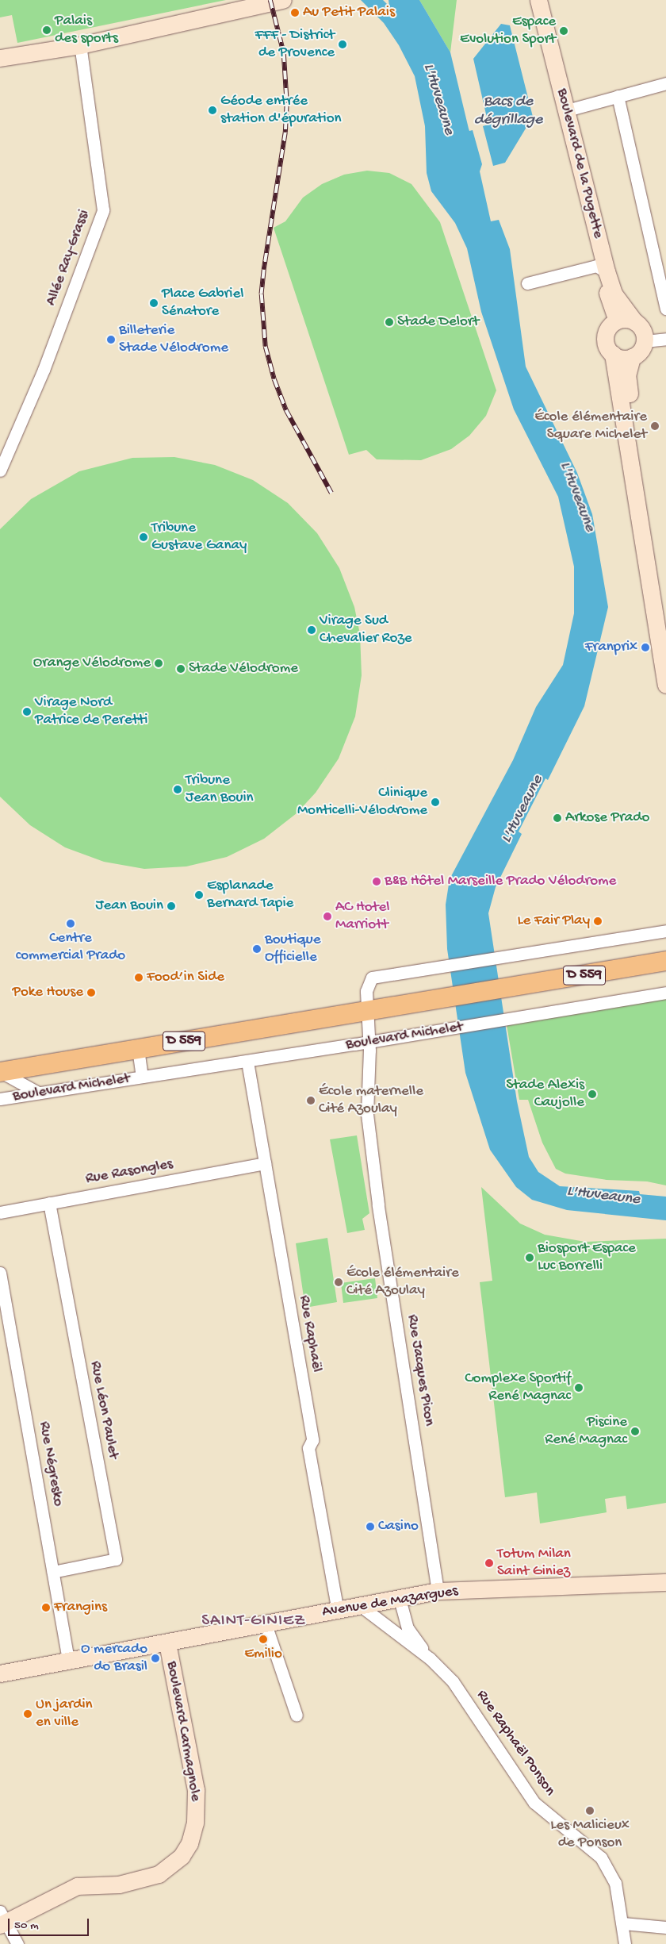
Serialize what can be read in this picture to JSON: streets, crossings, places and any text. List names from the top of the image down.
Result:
{
  "streets": {
    "main road": ["D 559", "Boulevard Michelet"],
    "street": [
      "Boulevard de la Pugette",
      "Allée Ray-Grassi",
      "Rue Rasongles",
      "Rue Raphaël",
      "Rue Jacques Picon",
      "Rue Léon Paulet",
      "Rue Négresko",
      "Avenue de Mazargues",
      "Boulevard Carmagnole",
      "Rue Raphaël Ponson"
    ]
  },
  "crossings": [
    ["Boulevard Michelet", "Rue Raphaël"],
    ["Boulevard Michelet", "Rue Jacques Picon"],
    ["Rue Rasongles", "Rue Raphaël"],
    ["Rue Rasongles", "Rue Léon Paulet"],
    ["Rue Raphaël", "Avenue de Mazargues"],
    ["Rue Jacques Picon", "Avenue de Mazargues"],
    ["Rue Léon Paulet", "Rue Négresko"],
    ["Rue Négresko", "Avenue de Mazargues"],
    ["Avenue de Mazargues", "Boulevard Carmagnole"],
    ["Avenue de Mazargues", "Rue Raphaël Ponson"]
  ],
  "districts": ["SAINT-GINIEZ"],
  "water": ["L'Huveaune", "Bacs de dégrillage"],
  "places": [
    "Au Petit Palais",
    "Palais des sports",
    "Espace Evolution Sport",
    "FFF - District de Provence",
    "Géode entrée station d'épuration",
    "Place Gabriel Sénatore",
    "Stade Delort",
    "Billeterie Stade Vélodrome",
    "École élémentaire Square Michelet",
    "Tribune Gustave Ganay",
    "Virage Sud Chevalier Roze",
    "Franprix",
    "Orange Vélodrome",
    "Stade Vélodrome",
    "Virage Nord Patrice de Peretti",
    "Tribune Jean Bouin",
    "Clinique Monticelli-Vélodrome",
    "Arkose Prado",
    "B&B Hôtel Marseille Prado Vélodrome",
    "Esplanade Bernard Tapie",
    "Jean Bouin",
    "AC Hotel Marriott",
    "Le Fair Play",
    "Centre commercial Prado",
    "Boutique Officielle",
    "Food’in Side",
    "Poke House",
    "Stade Alexis Caujolle",
    "École maternelle Cité Azoulay",
    "Biosport Espace Luc Borrelli",
    "École élémentaire Cité Azoulay",
    "Complexe Sportif René Magnac",
    "Piscine René Magnac",
    "Casino",
    "Totum Milan Saint Giniez",
    "Frangins",
    "Emilio",
    "O mercado do Brasil",
    "Un jardin en ville",
    "Les Malicieux de Ponson"
  ],
  "scale_bar": "50 m"
}
